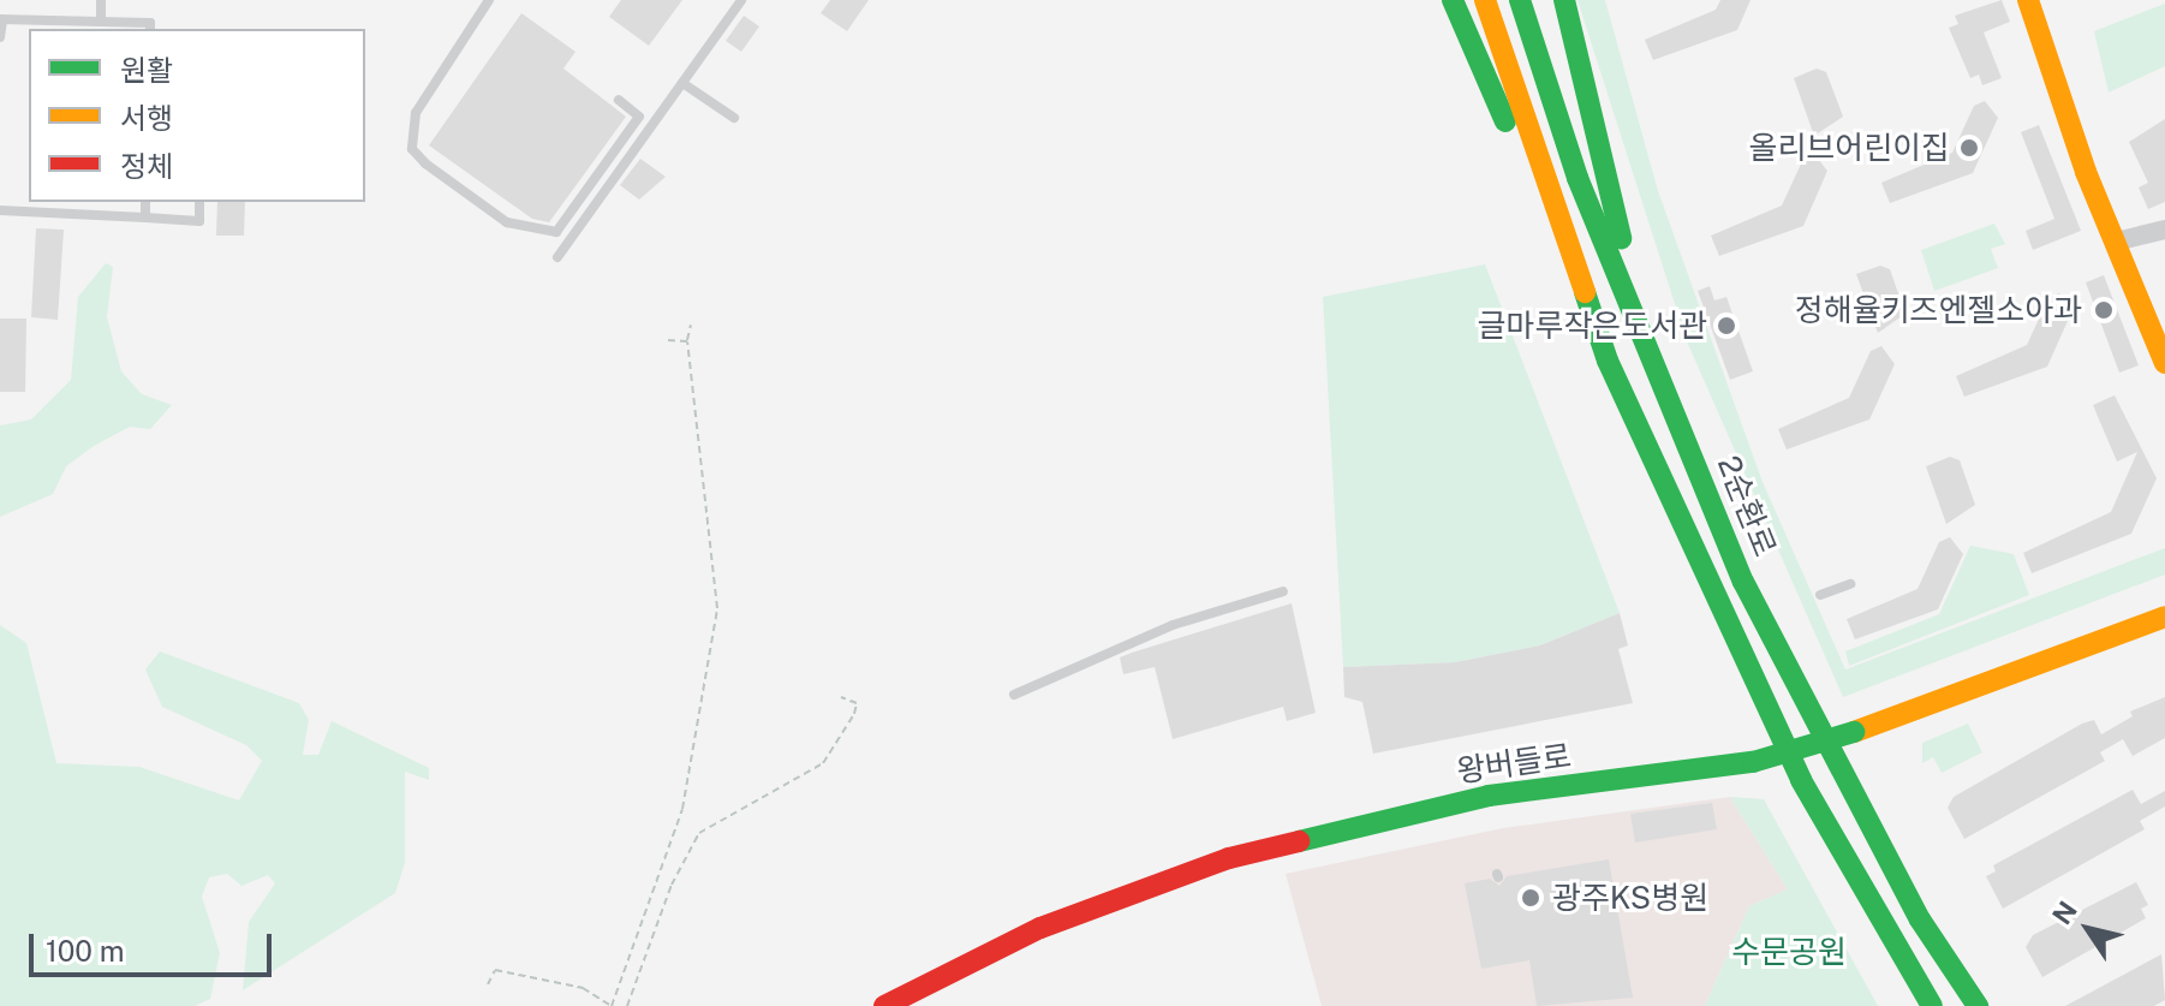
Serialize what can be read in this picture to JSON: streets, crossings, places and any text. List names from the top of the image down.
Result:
{
  "streets": {
    "main road": ["2순환로", "왕버들로"]
  },
  "parks": ["수문공원"],
  "places": [
    "올리브어린이집",
    "정해율키즈엔젤소아과",
    "글마루작은도서관",
    "광주KS병원"
  ],
  "legend": ["원활", "서행", "정체"],
  "scale_bar": "100 m",
  "north": "top left"
}
